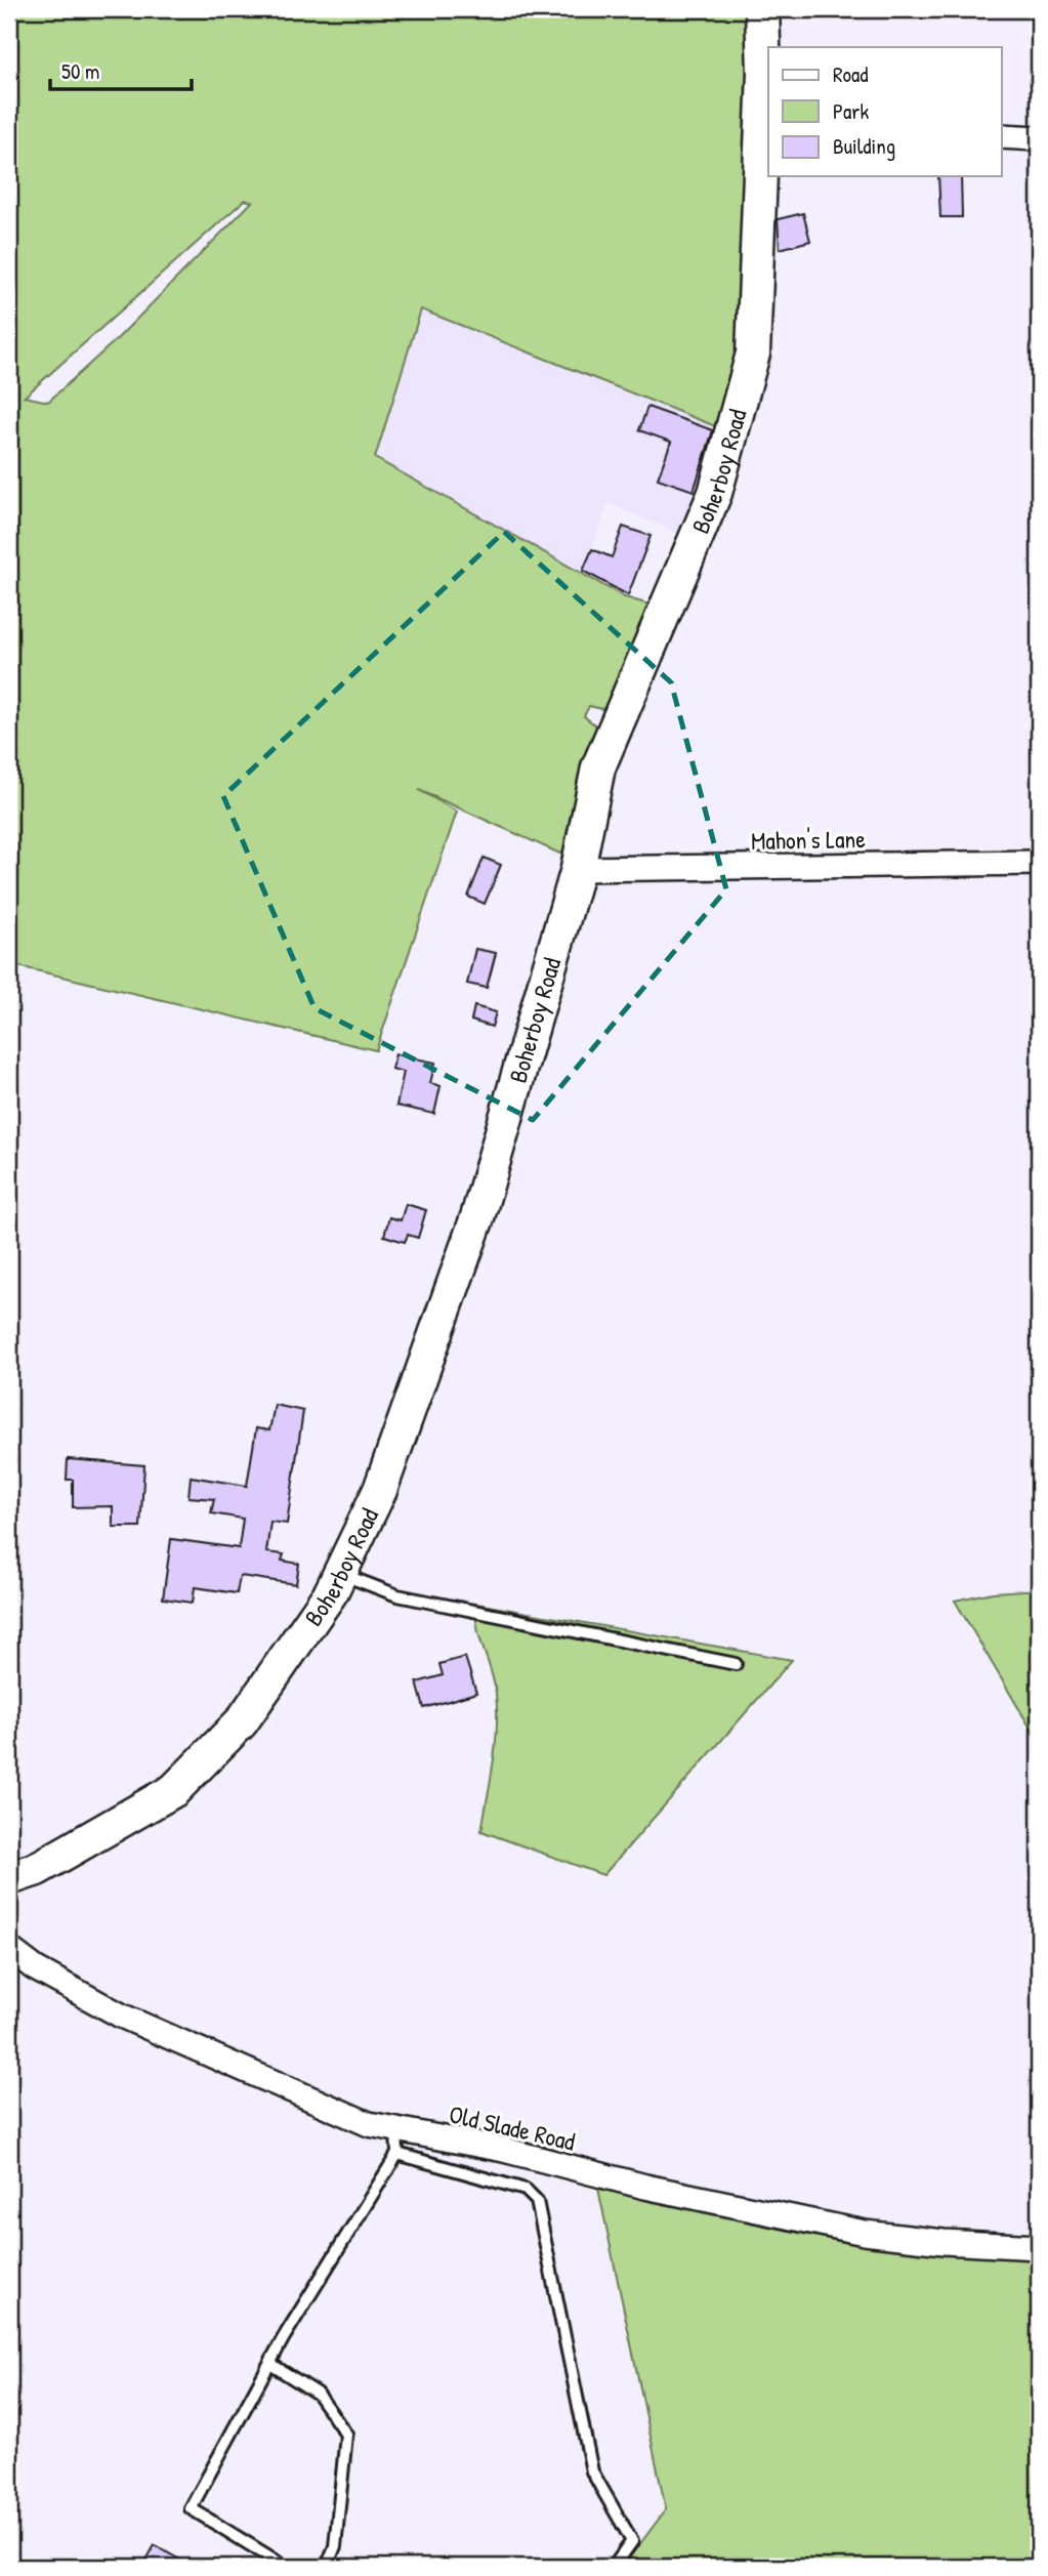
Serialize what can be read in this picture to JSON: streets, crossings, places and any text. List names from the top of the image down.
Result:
{
  "streets": {
    "street": ["Boherboy Road", "Mahon's Lane", "Old Slade Road"]
  },
  "crossings": [
    ["Boherboy Road", "Mahon's Lane"]
  ],
  "legend": ["Road", "Park", "Building"],
  "scale_bar": "50 m"
}
